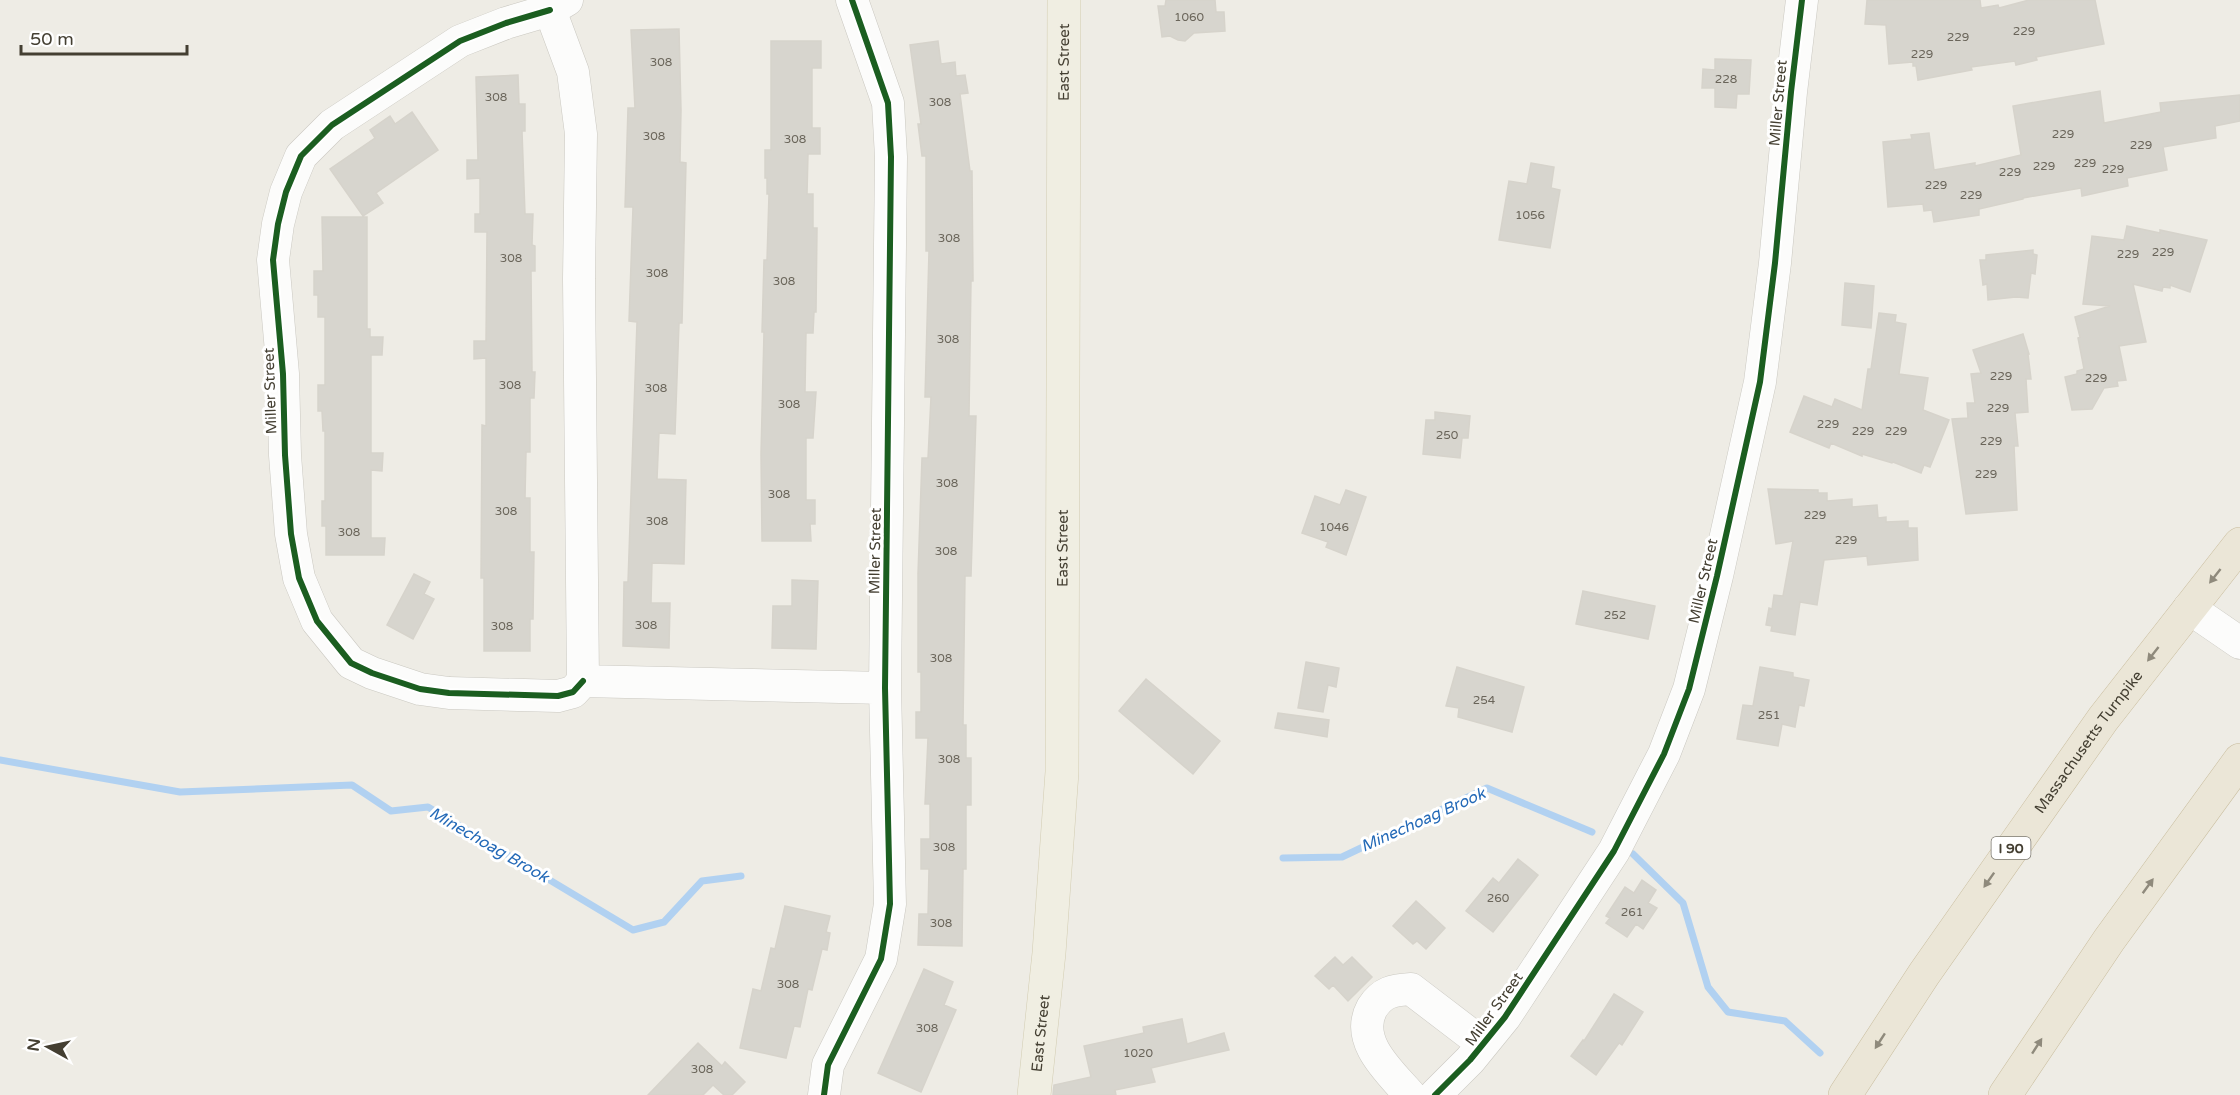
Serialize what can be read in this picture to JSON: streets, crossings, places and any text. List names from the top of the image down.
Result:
{
  "streets": {
    "highway": ["Massachusetts Turnpike", "I 90"],
    "main road": ["East Street"],
    "street": ["Miller Street"]
  },
  "water": ["Minechoag Brook"],
  "house_numbers": [
    "1060",
    "229",
    "229",
    "229",
    "308",
    "228",
    "308",
    "308",
    "229",
    "308",
    "308",
    "229",
    "229",
    "229",
    "229",
    "229",
    "229",
    "229",
    "1056",
    "308",
    "229",
    "229",
    "308",
    "308",
    "308",
    "308",
    "229",
    "229",
    "308",
    "308",
    "308",
    "229",
    "229",
    "229",
    "229",
    "250",
    "229",
    "229",
    "308",
    "308",
    "308",
    "229",
    "308",
    "1046",
    "308",
    "229",
    "308",
    "252",
    "308",
    "308",
    "308",
    "254",
    "251",
    "308",
    "308",
    "260",
    "261",
    "308",
    "308",
    "308",
    "1020",
    "308"
  ],
  "scale_bar": "50 m",
  "north": "left"
}
